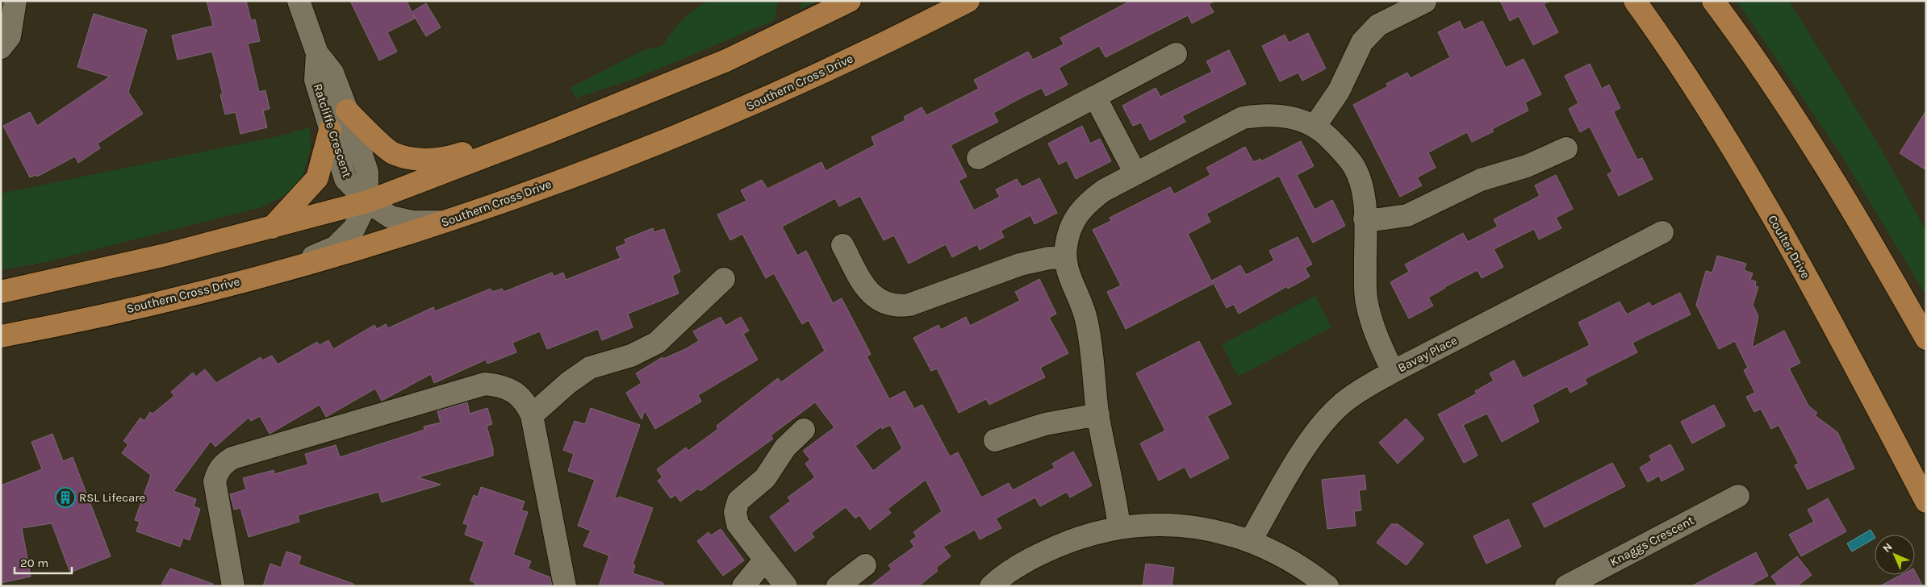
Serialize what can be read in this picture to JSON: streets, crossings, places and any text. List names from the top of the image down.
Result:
{
  "streets": {
    "main road": ["Southern Cross Drive", "Coulter Drive"],
    "street": ["Ratcliffe Crescent", "Bavay Place", "Knaggs Crescent"]
  },
  "crossings": [
    ["Southern Cross Drive", "Ratcliffe Crescent"]
  ],
  "places": {
    "building": ["RSL Lifecare"]
  },
  "scale_bar": "20 m",
  "north": "top left"
}
